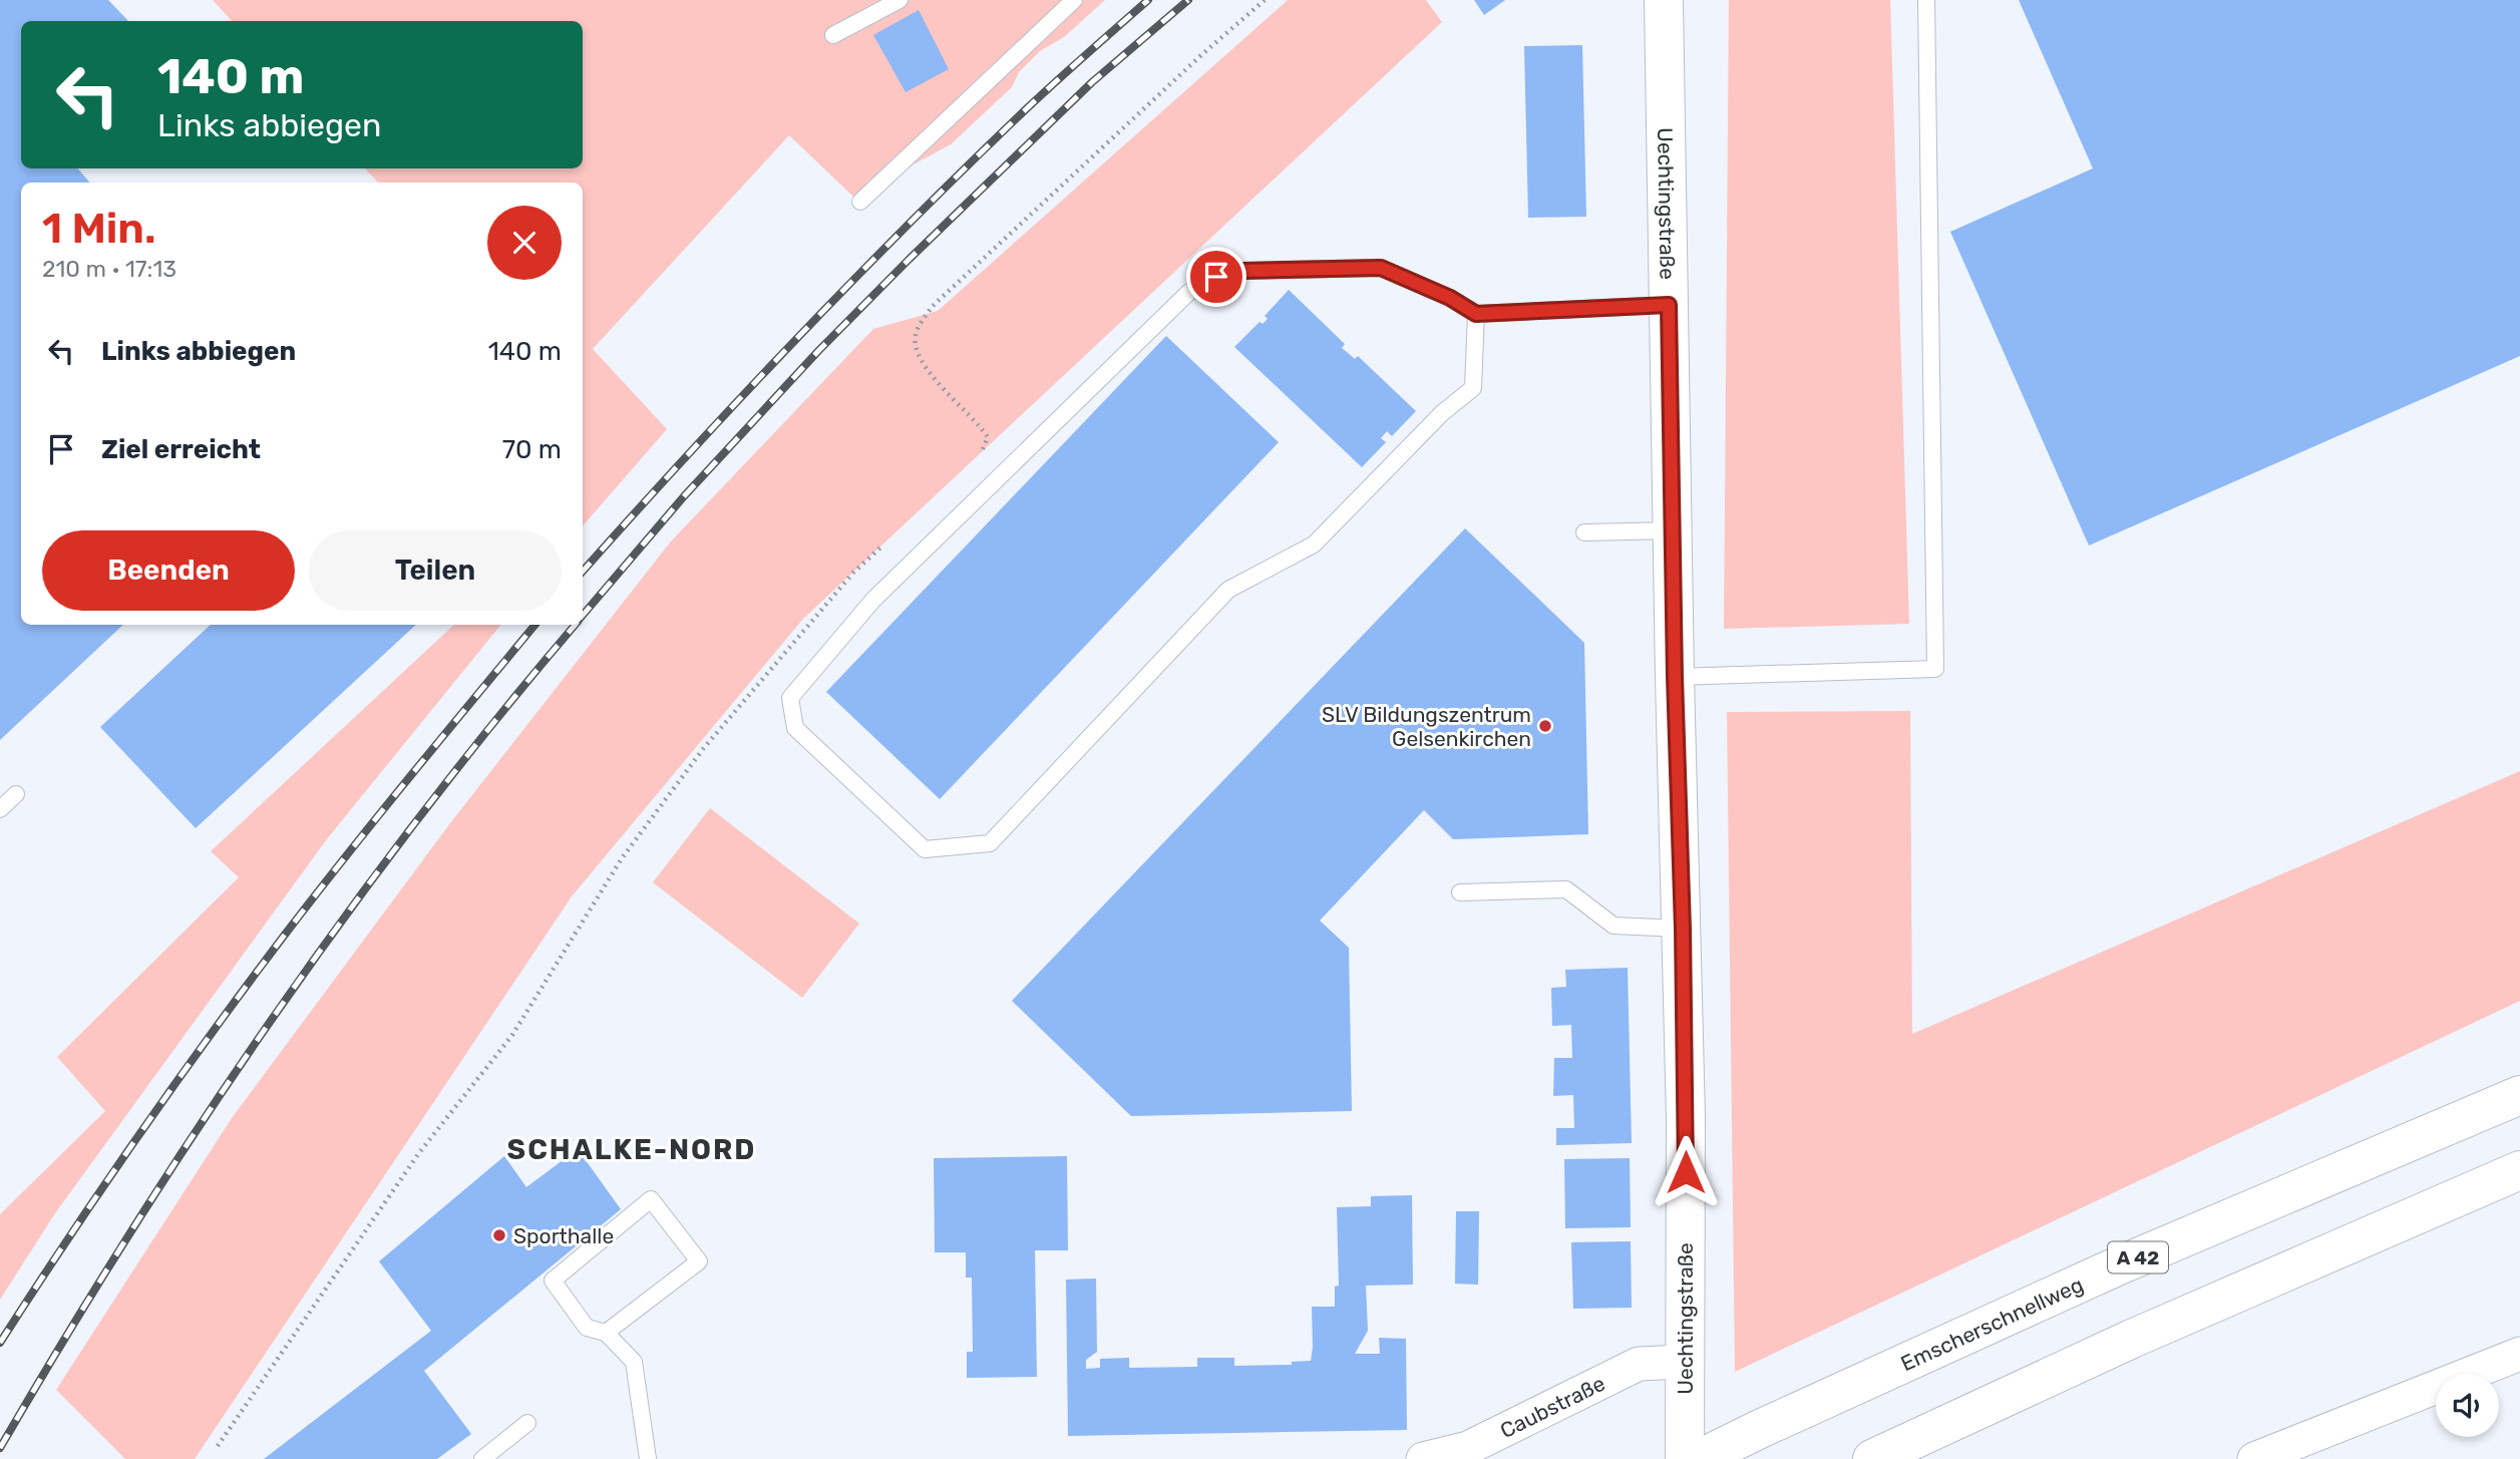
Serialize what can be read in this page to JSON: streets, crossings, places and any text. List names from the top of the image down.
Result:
{
  "streets": {
    "main road": ["Uechtingstraße", "A 42", "Emscherschnellweg"],
    "street": ["Caubstraße"]
  },
  "crossings": [
    ["Uechtingstraße", "Caubstraße"]
  ],
  "districts": ["SCHALKE-NORD"],
  "places": ["SLV Bildungszentrum Gelsenkirchen", "Sporthalle"],
  "page": {
    "turn": ["140 m", "Links abbiegen"],
    "heading": ["1 Min.", "210 m · 17:13"],
    "list": [
      {
        "name": "Links abbiegen",
        "value": "140 m"
      },
      {
        "name": "Ziel erreicht",
        "value": "70 m"
      }
    ],
    "buttons": ["Beenden", "Teilen"]
  }
}
